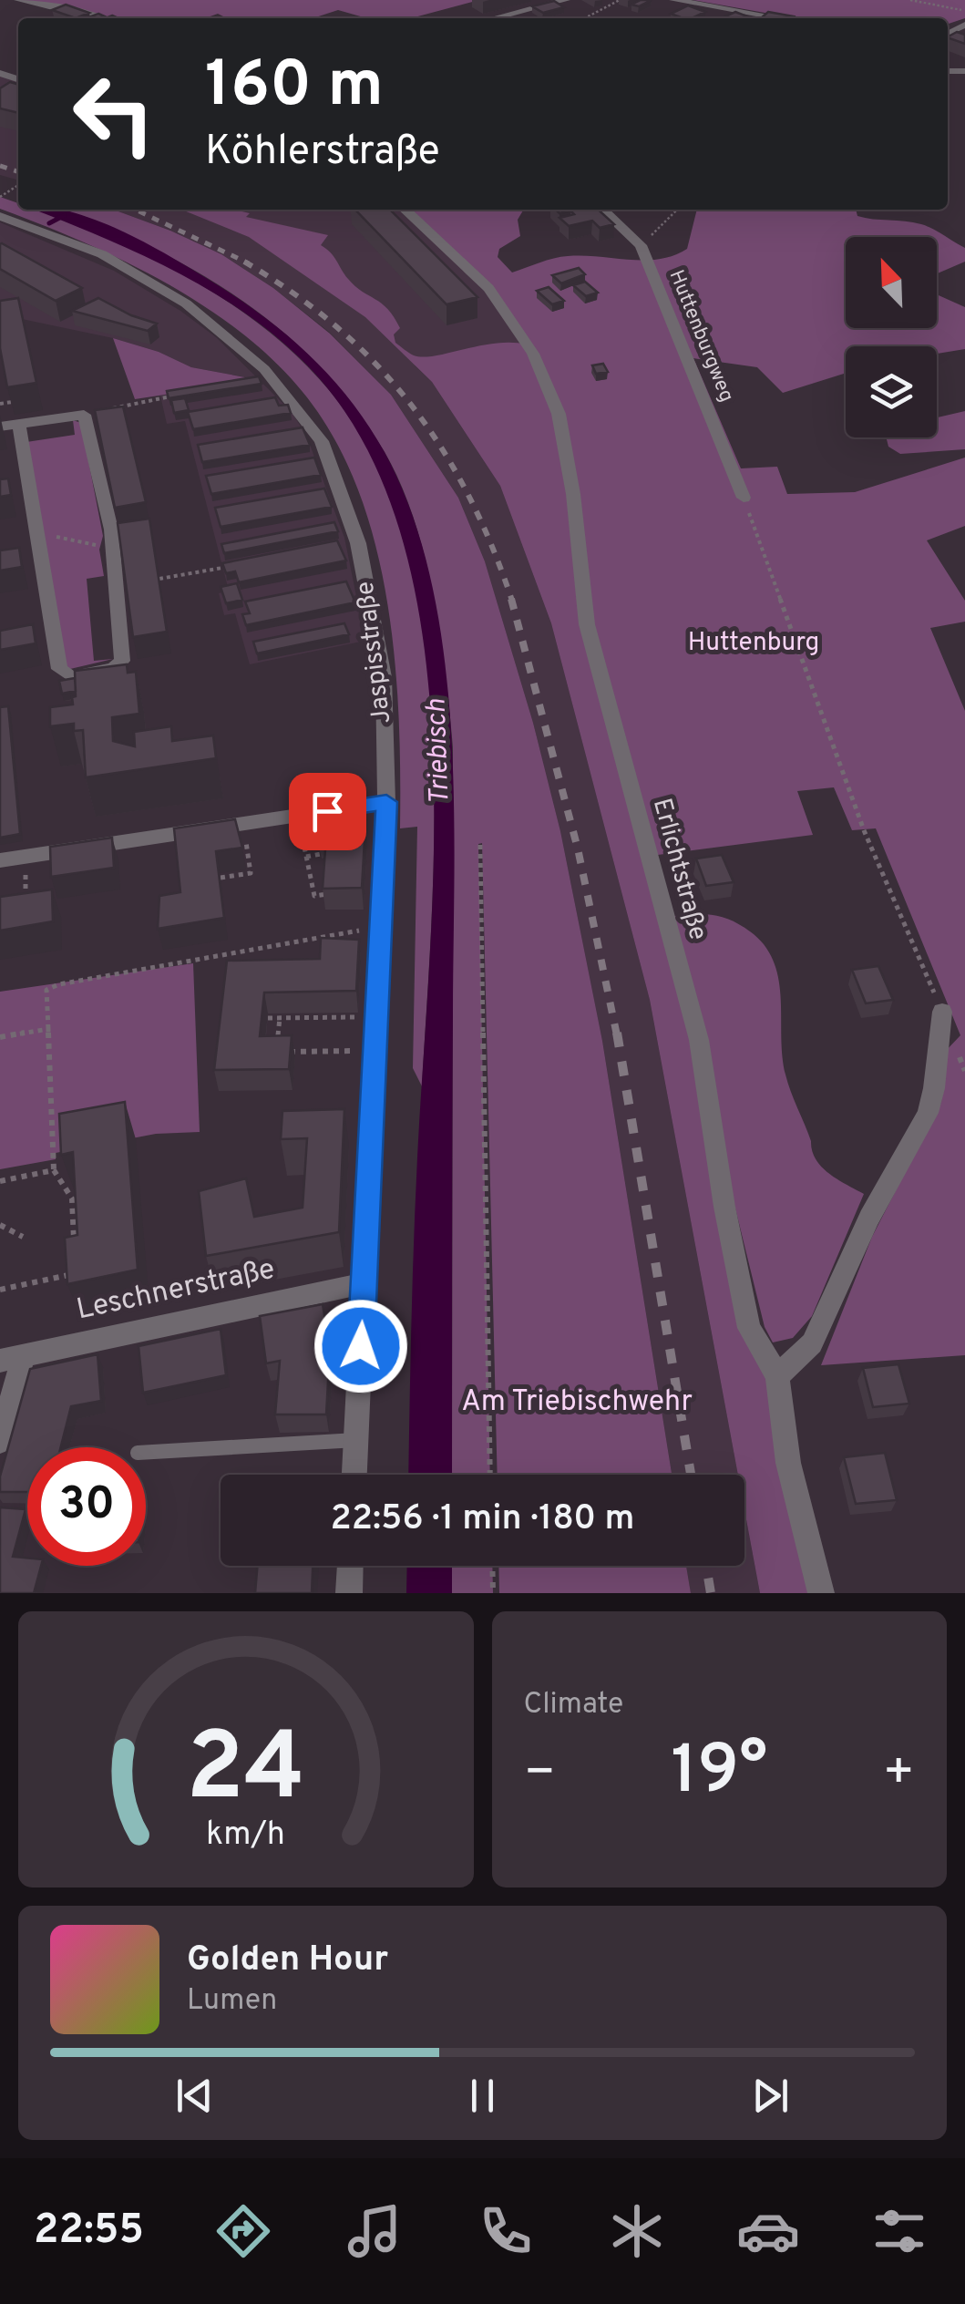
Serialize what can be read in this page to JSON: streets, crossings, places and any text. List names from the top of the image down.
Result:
{
  "streets": {
    "street": [
      "Huttenburgweg",
      "Jaspisstraße",
      "Erlichtstraße",
      "Leschnerstraße"
    ]
  },
  "crossings": [
    ["Jaspisstraße", "Leschnerstraße"]
  ],
  "water": ["Triebisch"],
  "parks": ["Huttenburg", "Am Triebischwehr"],
  "north": "top left",
  "page": {
    "turn": ["160 m", "Köhlerstraße"],
    "limit": "30",
    "trip": "22:56 · 1 min · 180 m",
    "tile": "Climate",
    "heat": ["−", "19°", "+"],
    "song": ["Golden Hour", "Lumen"],
    "tabs": "22:55",
    "gauge": ["24", "km/h"]
  }
}
